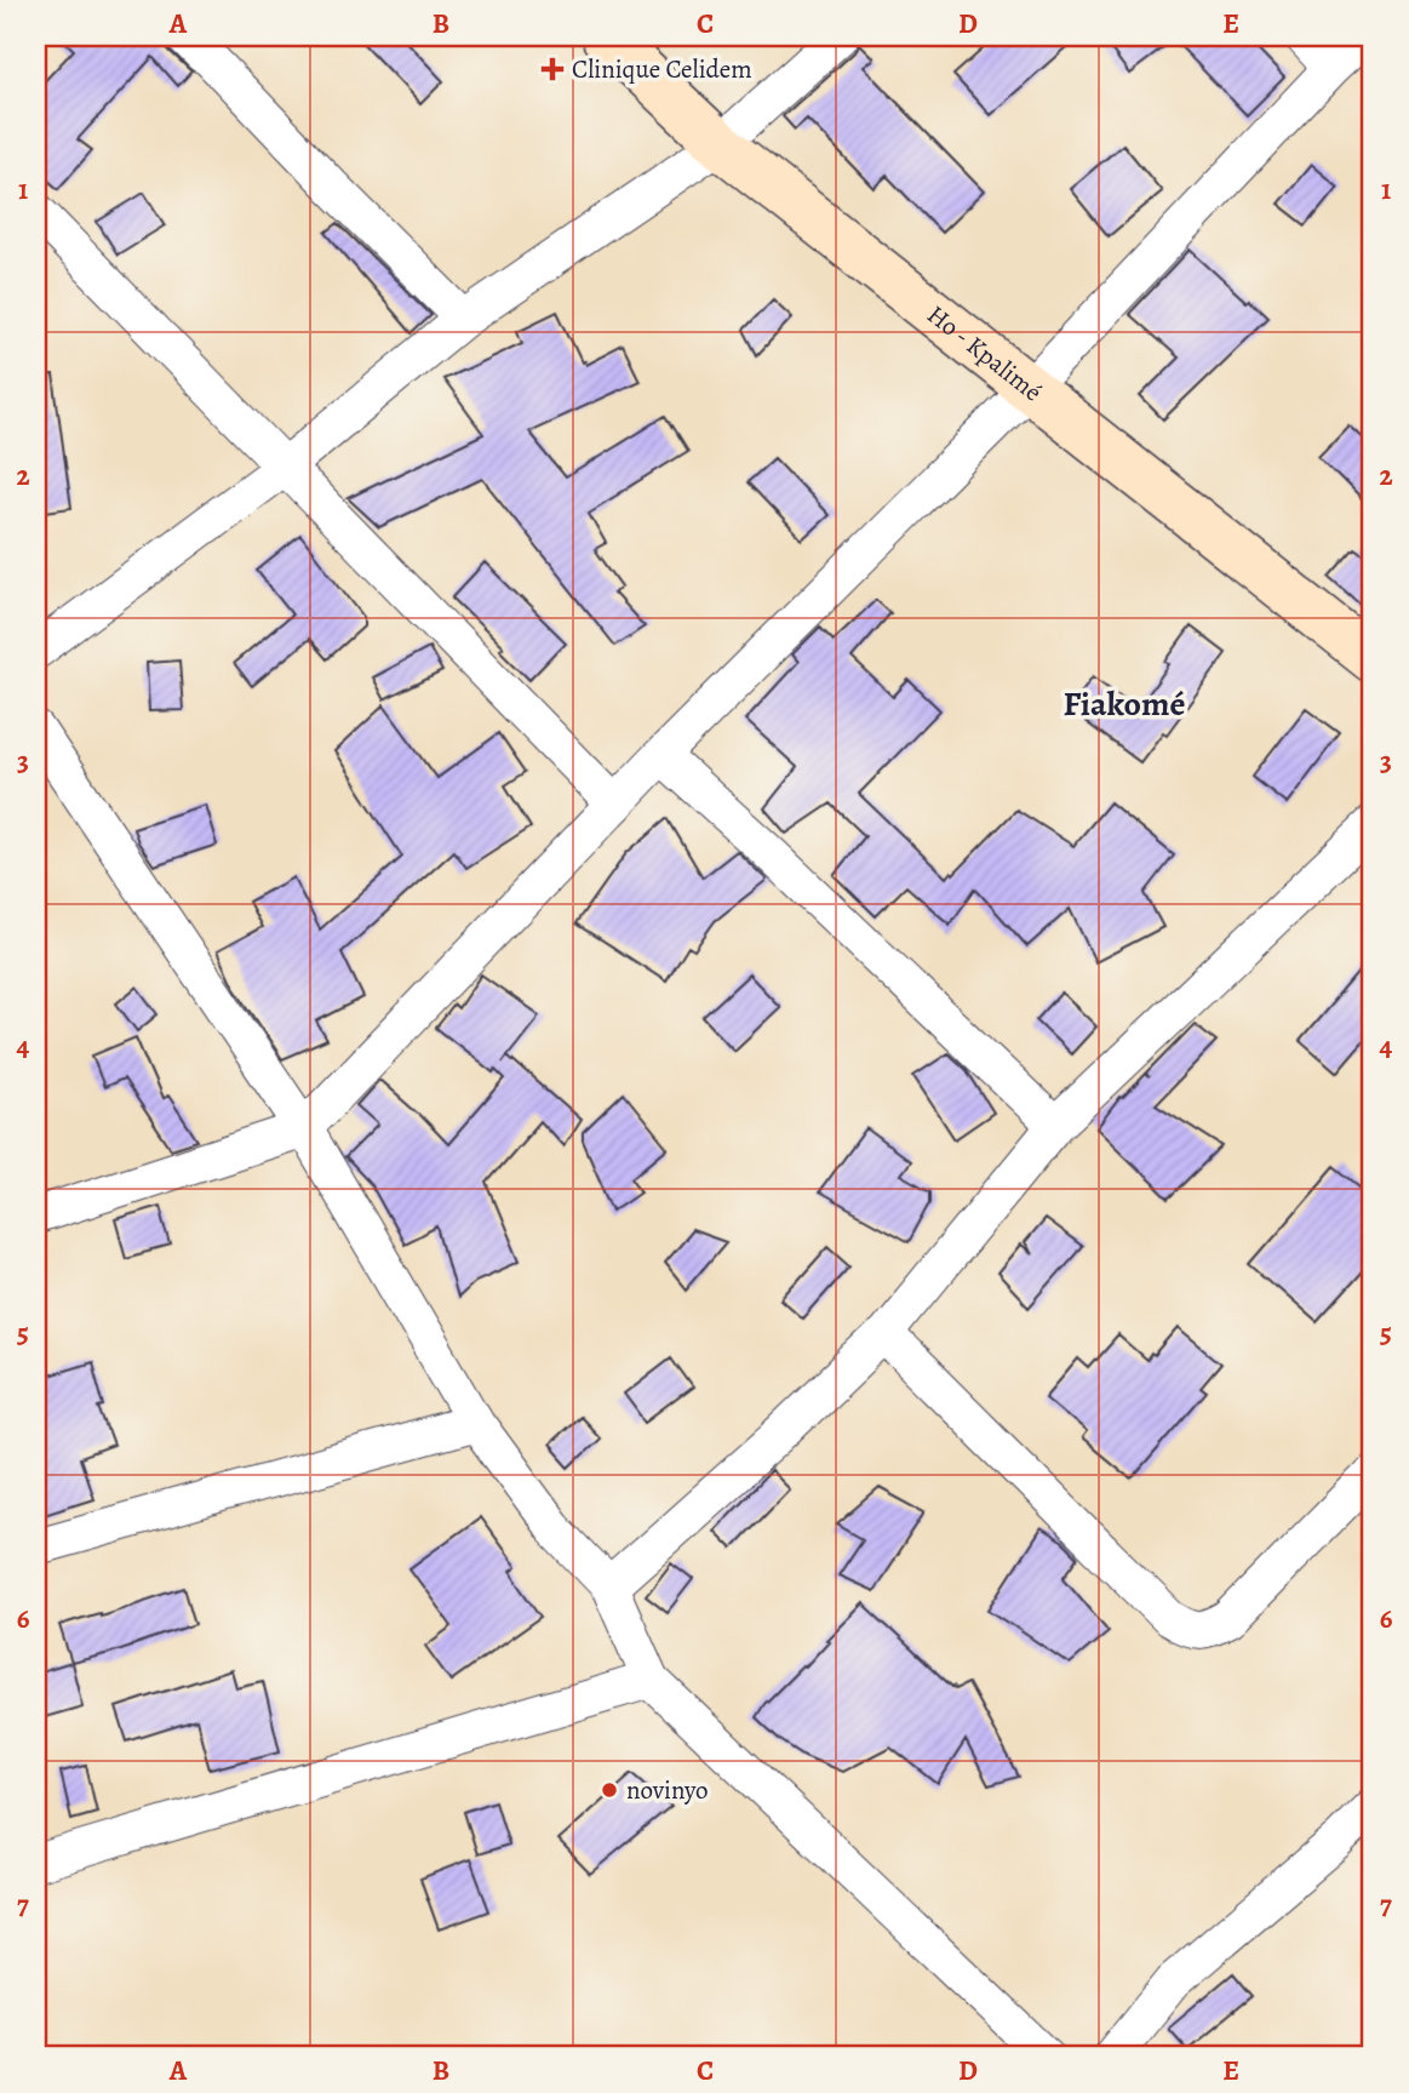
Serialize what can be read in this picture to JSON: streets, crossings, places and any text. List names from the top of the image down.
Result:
{
  "streets": {
    "main road": ["Ho - Kpalimé"]
  },
  "districts": ["Fiakomé"],
  "places": {
    "health": ["Clinique Celidem"],
    "other": ["novinyo"]
  },
  "grid": {
    "columns": [
      "A",
      "B",
      "C",
      "D",
      "E"
    ],
    "rows": [
      "1",
      "2",
      "3",
      "4",
      "5",
      "6",
      "7"
    ]
  }
}
